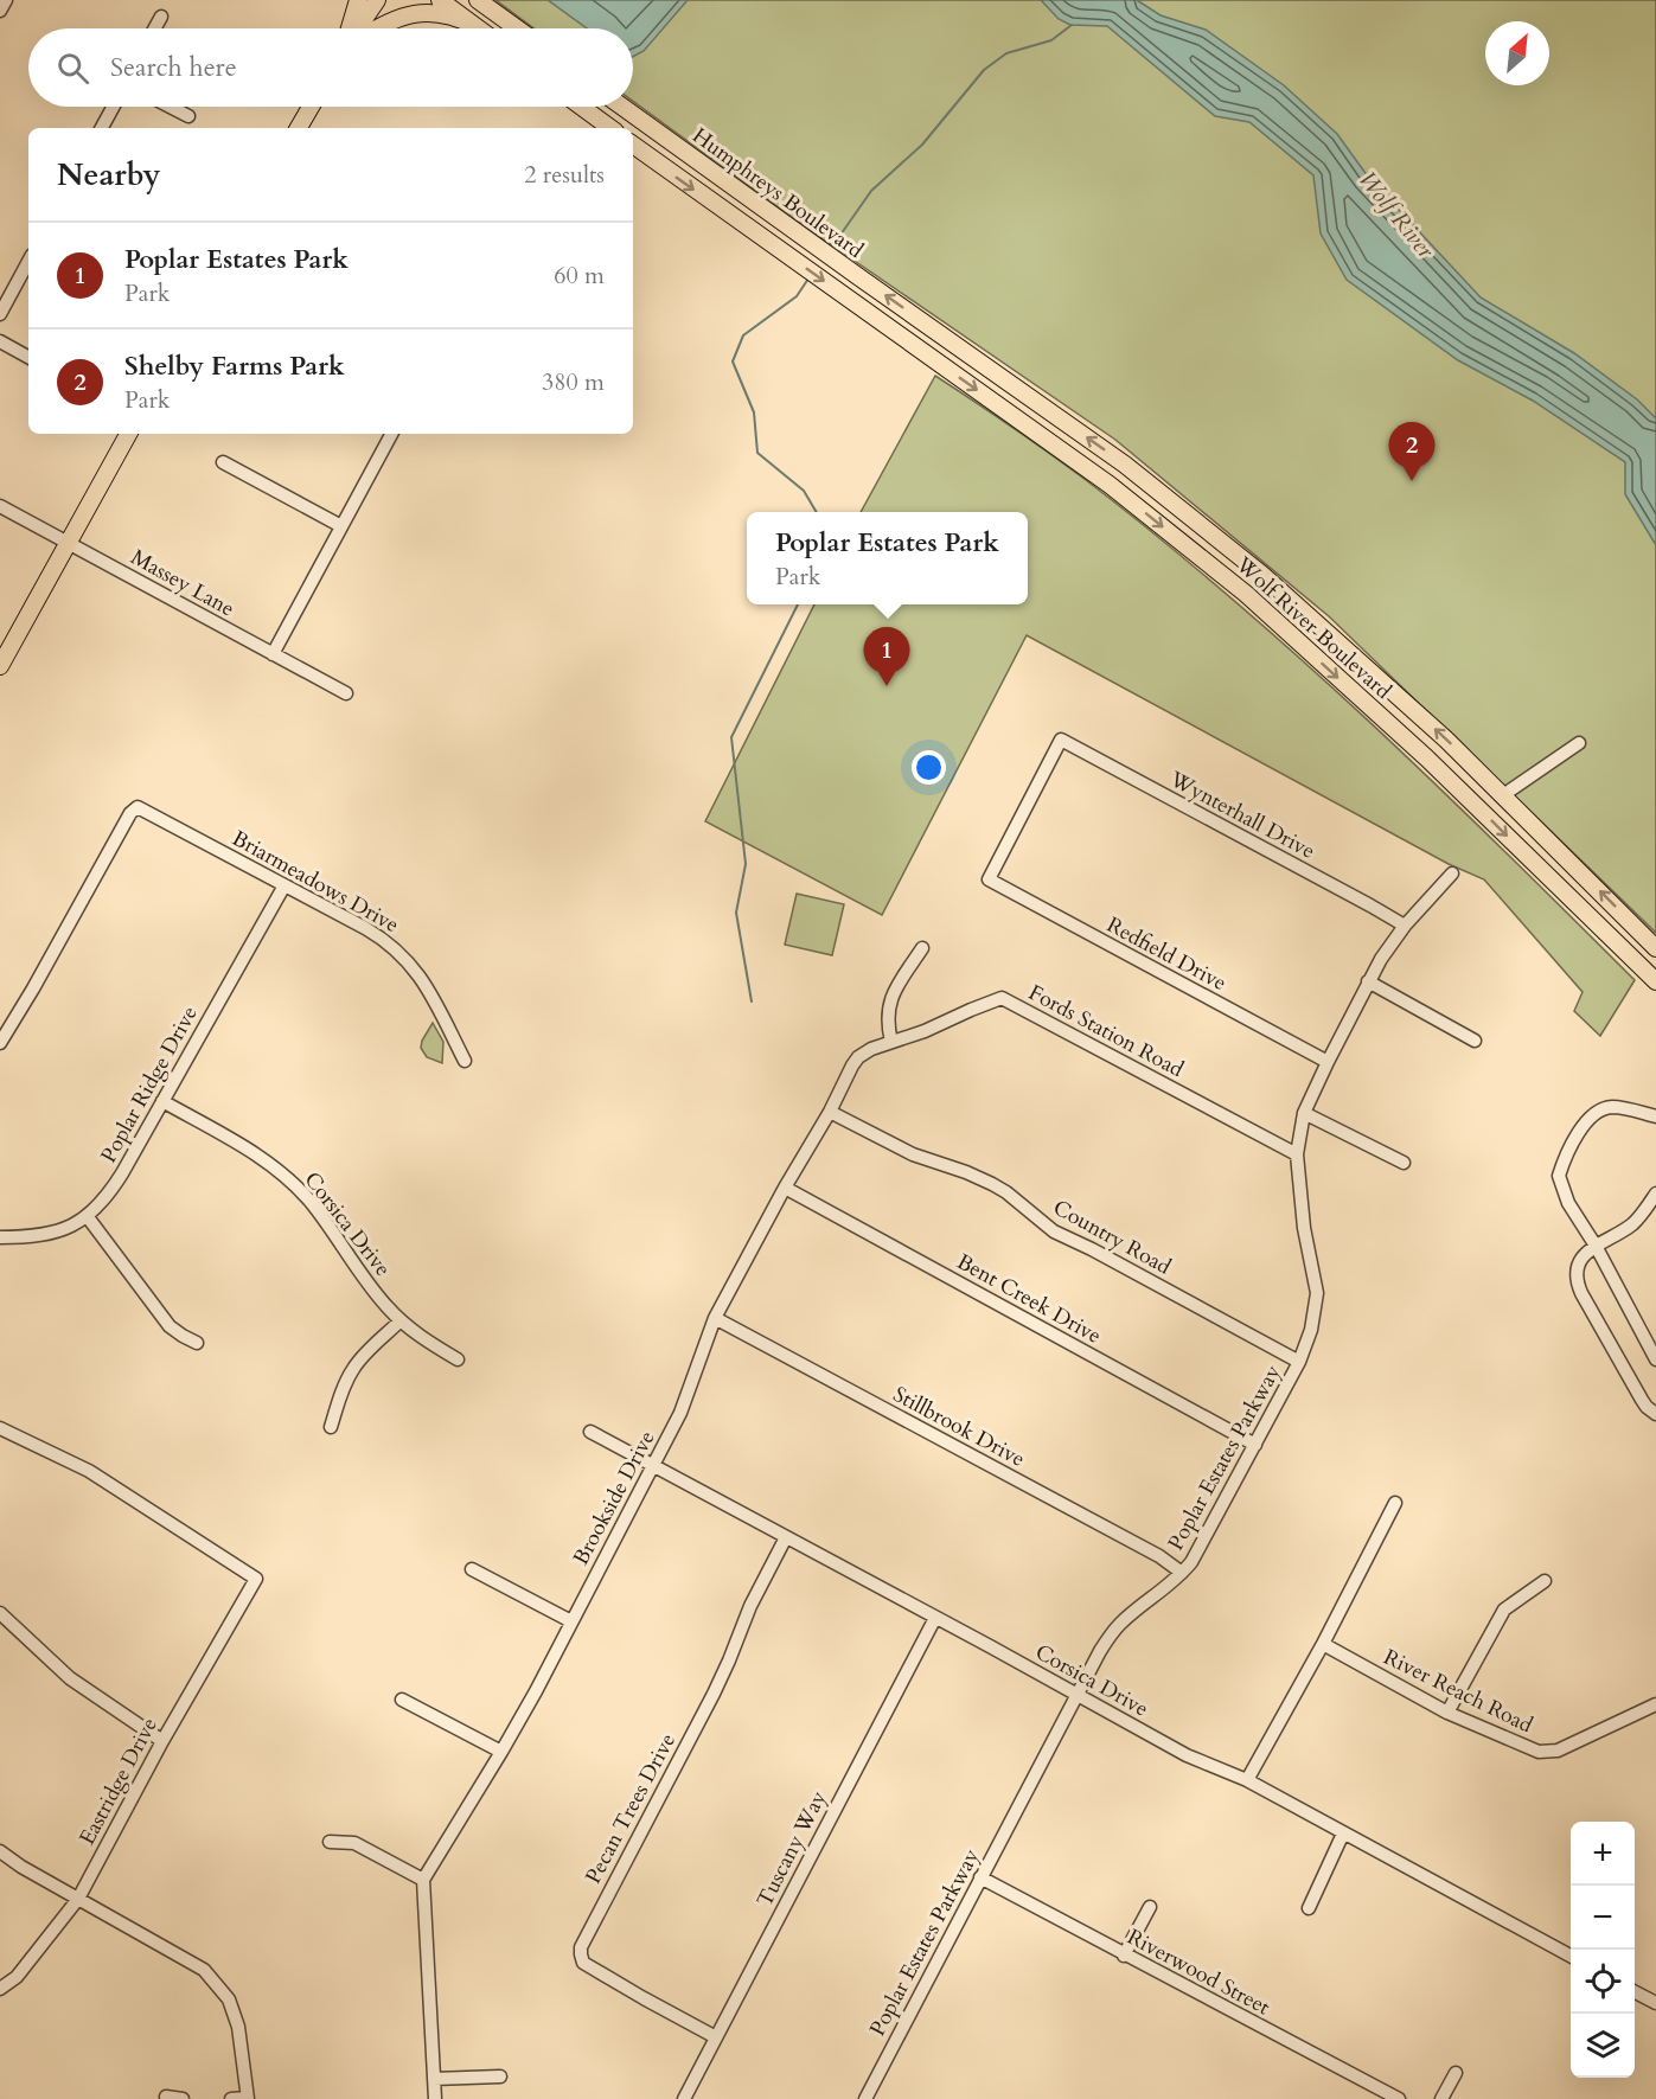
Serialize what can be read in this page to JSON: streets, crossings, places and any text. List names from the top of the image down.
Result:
{
  "streets": {
    "main road": ["Humphreys Boulevard", "Wolf River Boulevard"],
    "street": [
      "Massey Lane",
      "Wynterhall Drive",
      "Briarmeadows Drive",
      "Redfield Drive",
      "Fords Station Road",
      "Poplar Ridge Drive",
      "Corsica Drive",
      "Country Road",
      "Bent Creek Drive",
      "Stillbrook Drive",
      "Poplar Estates Parkway",
      "Brookside Drive",
      "River Reach Road",
      "Eastridge Drive",
      "Pecan Trees Drive",
      "Tuscany Way",
      "Riverwood Street"
    ]
  },
  "crossings": [
    ["Humphreys Boulevard", "Wolf River Boulevard"],
    ["Wynterhall Drive", "Redfield Drive"],
    ["Wynterhall Drive", "Poplar Estates Parkway"],
    ["Briarmeadows Drive", "Poplar Ridge Drive"],
    ["Redfield Drive", "Poplar Estates Parkway"],
    ["Fords Station Road", "Poplar Estates Parkway"],
    ["Fords Station Road", "Brookside Drive"],
    ["Poplar Ridge Drive", "Corsica Drive"],
    ["Corsica Drive", "Poplar Estates Parkway"],
    ["Corsica Drive", "Brookside Drive"],
    ["Corsica Drive", "Pecan Trees Drive"],
    ["Corsica Drive", "Tuscany Way"],
    ["Country Road", "Poplar Estates Parkway"],
    ["Country Road", "Brookside Drive"],
    ["Bent Creek Drive", "Poplar Estates Parkway"],
    ["Bent Creek Drive", "Brookside Drive"],
    ["Stillbrook Drive", "Poplar Estates Parkway"],
    ["Stillbrook Drive", "Brookside Drive"],
    ["Poplar Estates Parkway", "Riverwood Street"],
    ["Pecan Trees Drive", "Tuscany Way"]
  ],
  "water": ["Wolf River"],
  "north": "top right",
  "page": {
    "search": "Search here",
    "heading": ["Nearby", "2 results"],
    "list": [
      {
        "mark": "1",
        "name": "Poplar Estates Park",
        "note": "Park",
        "value": "60 m"
      },
      {
        "mark": "2",
        "name": "Shelby Farms Park",
        "note": "Park",
        "value": "380 m"
      }
    ],
    "pins": ["2", "1"],
    "popup": ["Poplar Estates Park", "Park"],
    "map_buttons": ["+", "−"]
  }
}
